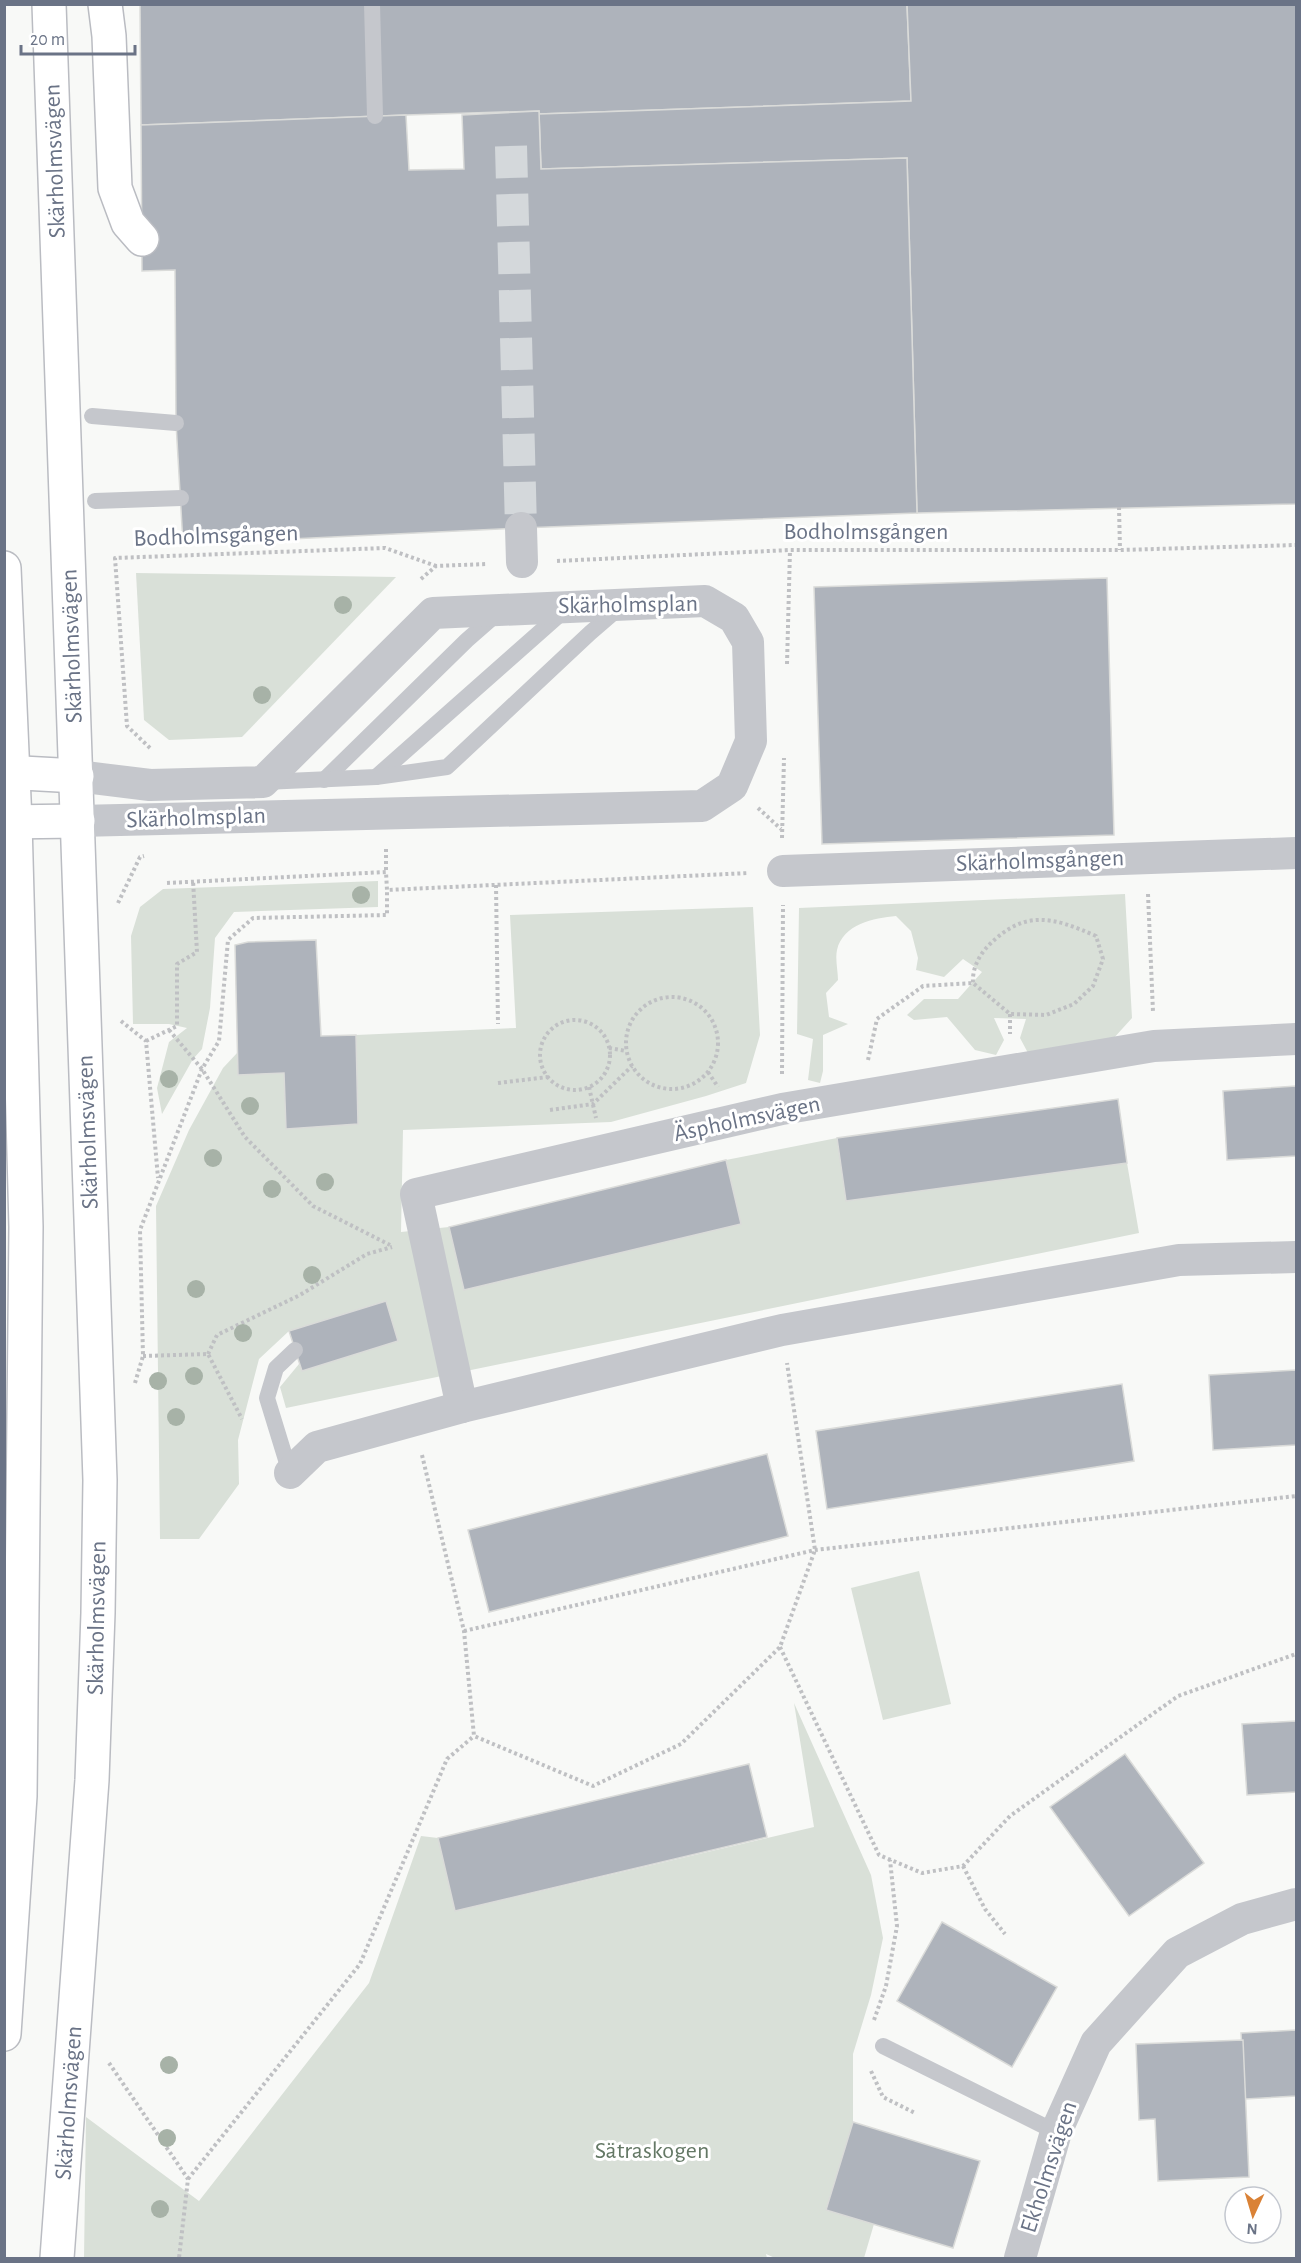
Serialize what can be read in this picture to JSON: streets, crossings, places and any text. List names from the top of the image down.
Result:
{
  "streets": {
    "main road": ["Skärholmsvägen"],
    "street": [
      "Skärholmsplan",
      "Skärholmsgången",
      "Äspholmsvägen",
      "Ekholmsvägen"
    ],
    "path": ["Bodholmsgången"]
  },
  "crossings": [
    ["Skärholmsvägen", "Skärholmsplan"]
  ],
  "parks": ["Sätraskogen"],
  "scale_bar": "20 m",
  "north": "bottom"
}
